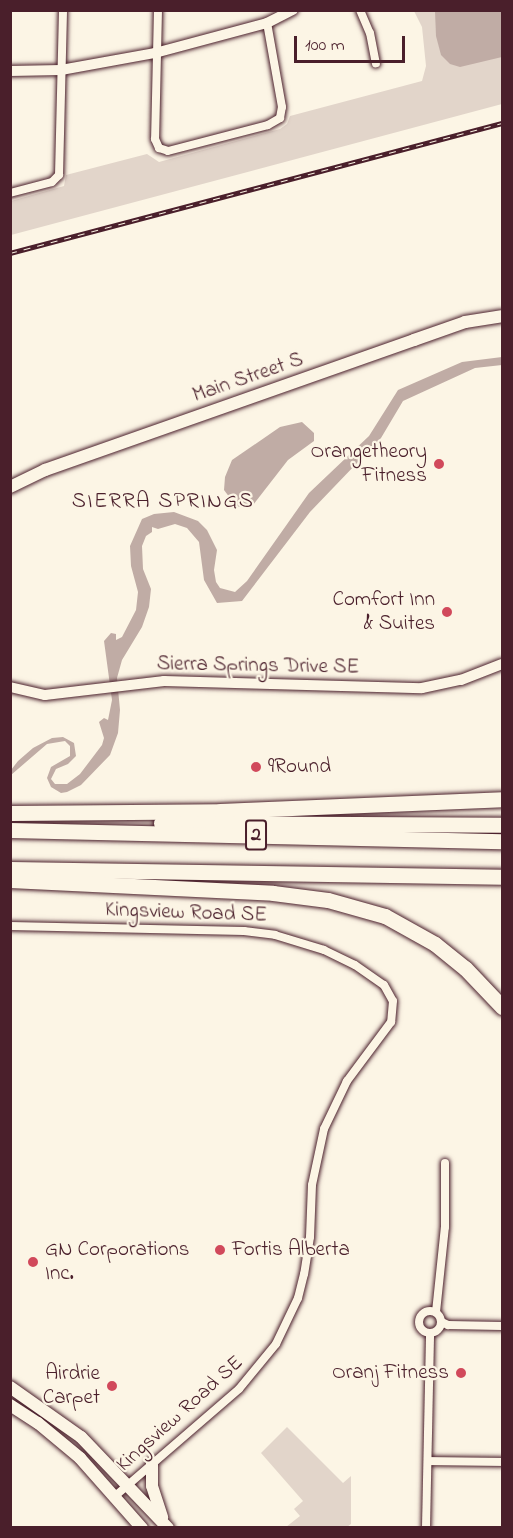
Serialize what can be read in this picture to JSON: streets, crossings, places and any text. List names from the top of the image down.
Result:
{
  "streets": {
    "highway": ["2"],
    "main road": ["Main Street S"],
    "street": ["Sierra Springs Drive SE", "Kingsview Road SE"]
  },
  "districts": ["SIERRA SPRINGS"],
  "places": [
    "Orangetheory Fitness",
    "Comfort Inn & Suites",
    "9Round",
    "Fortis Alberta",
    "GN Corporations Inc.",
    "Oranj Fitness",
    "Airdrie Carpet"
  ],
  "scale_bar": "100 m"
}
